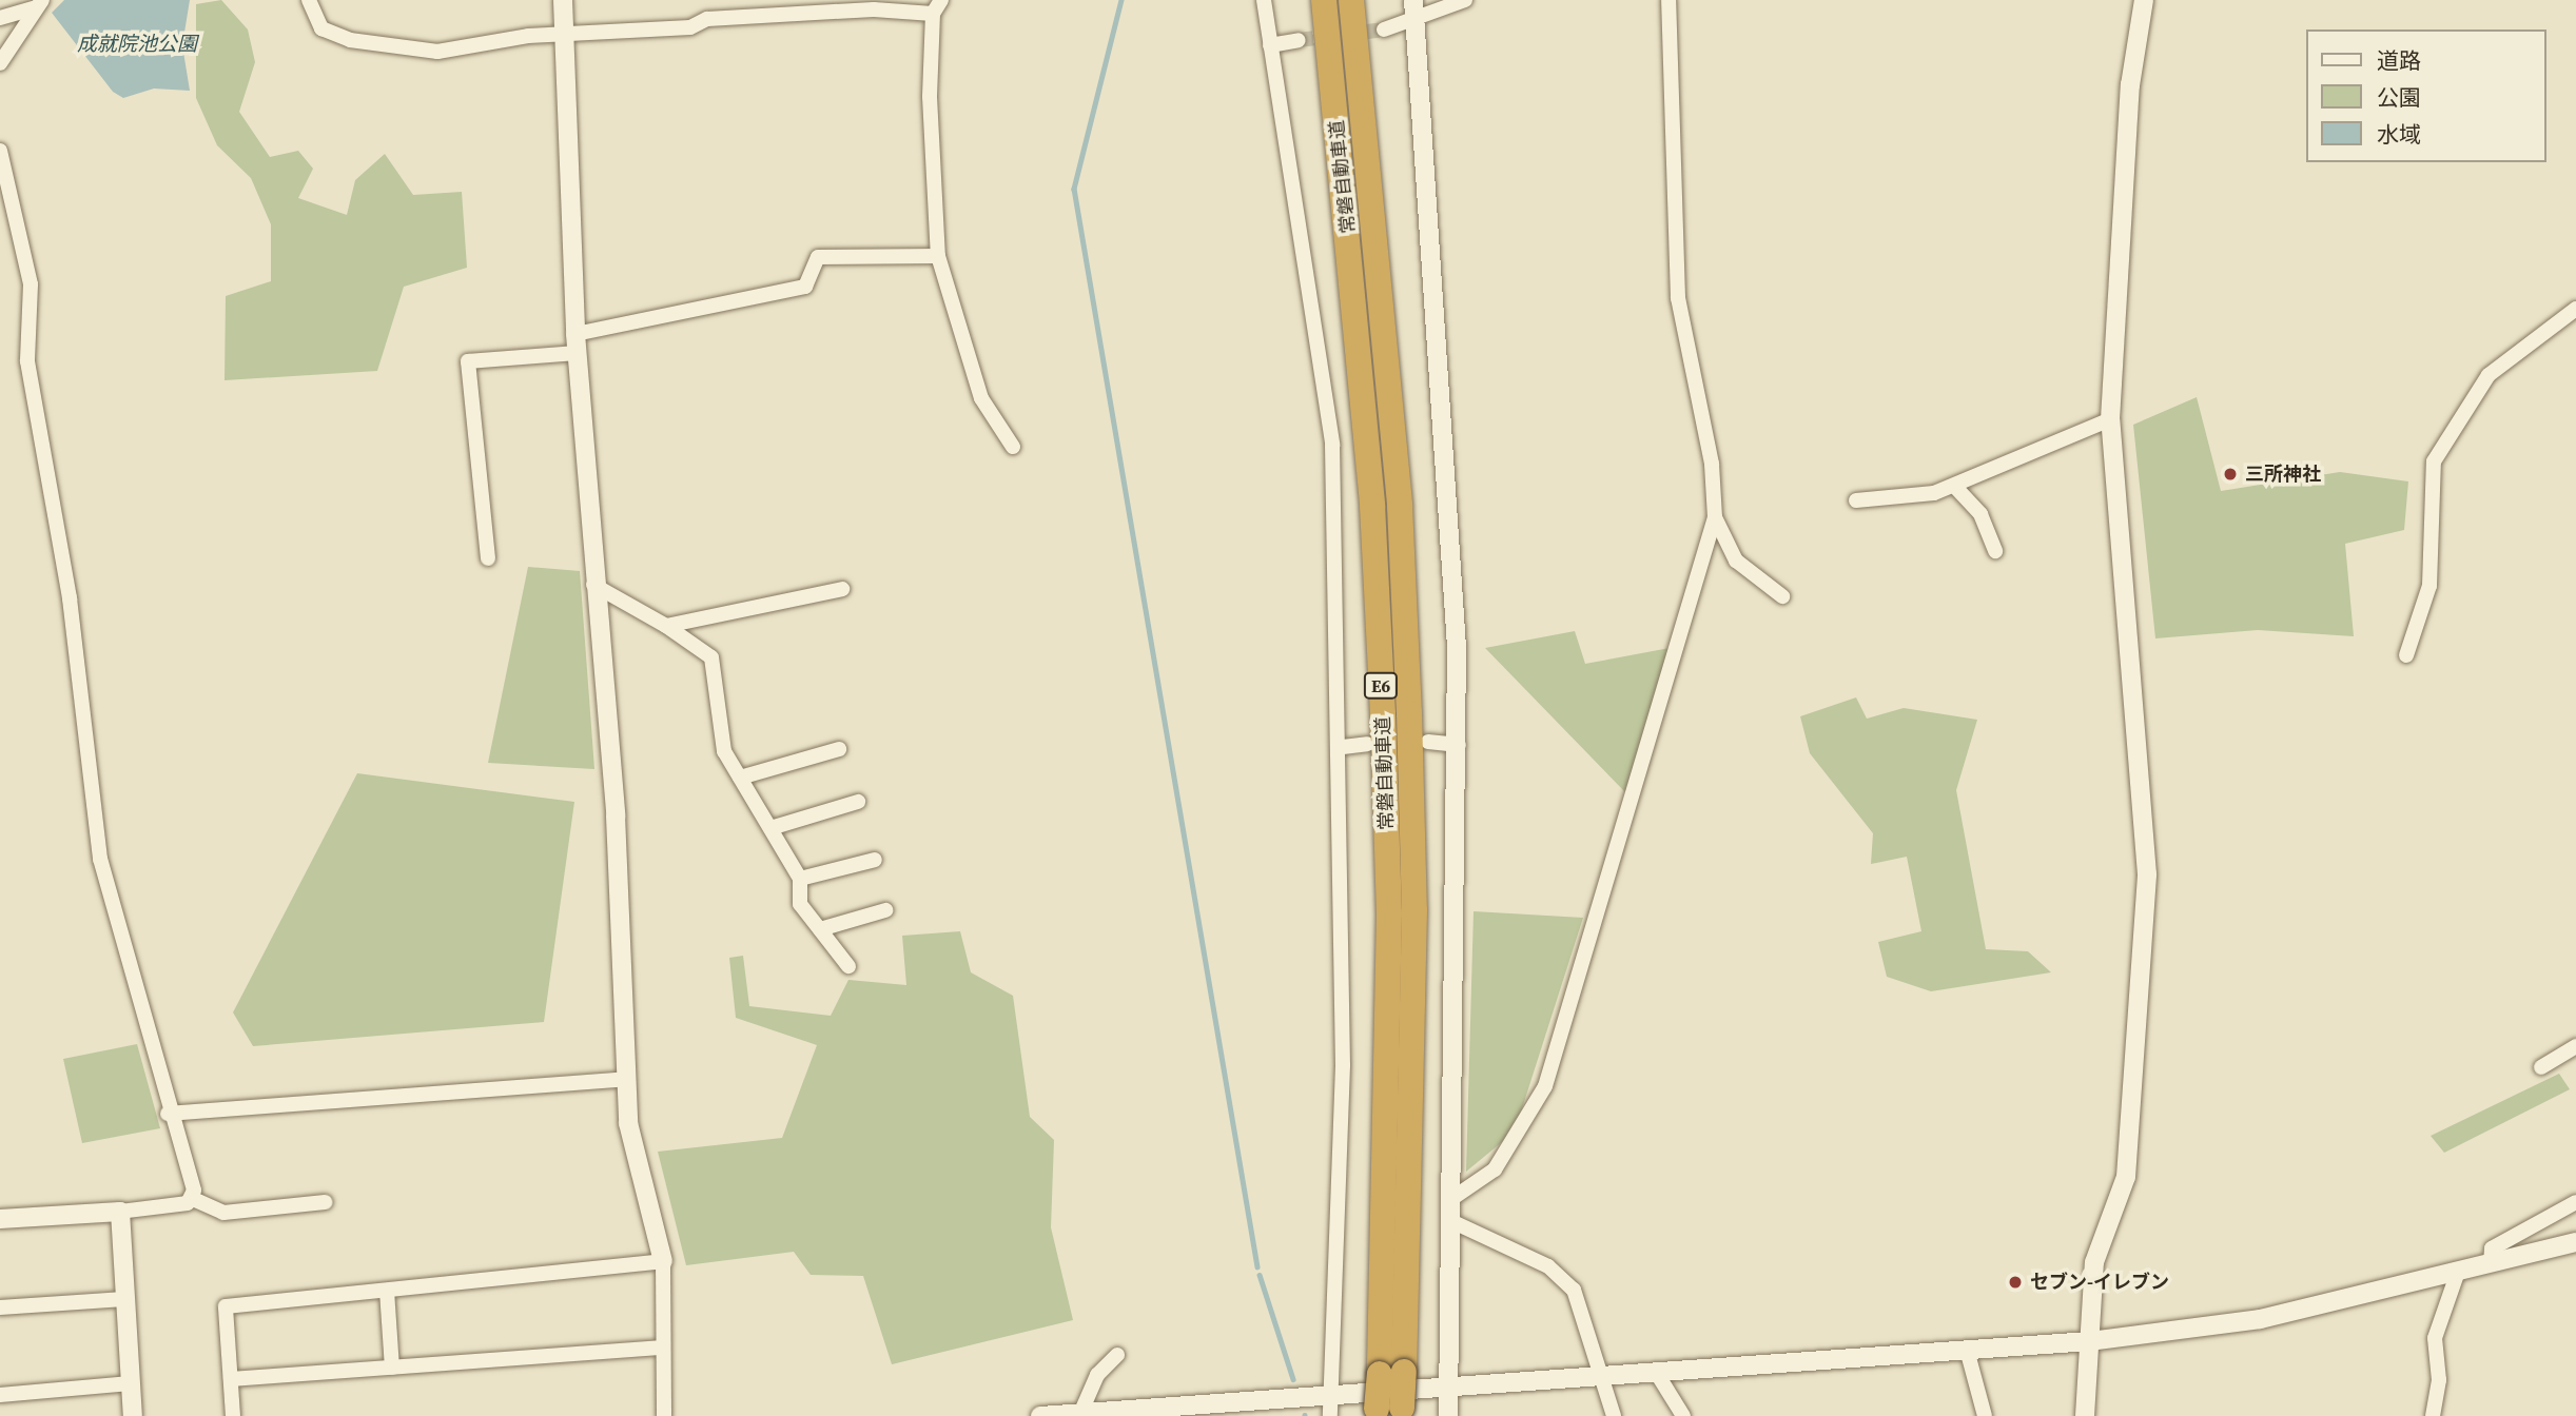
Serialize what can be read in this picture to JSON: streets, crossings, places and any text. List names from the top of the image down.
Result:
{
  "streets": {
    "highway": ["常磐自動車道", "E6"]
  },
  "water": ["成就院池公園"],
  "places": ["三所神社", "セブン-イレブン"],
  "legend": ["道路", "公園", "水域"]
}
